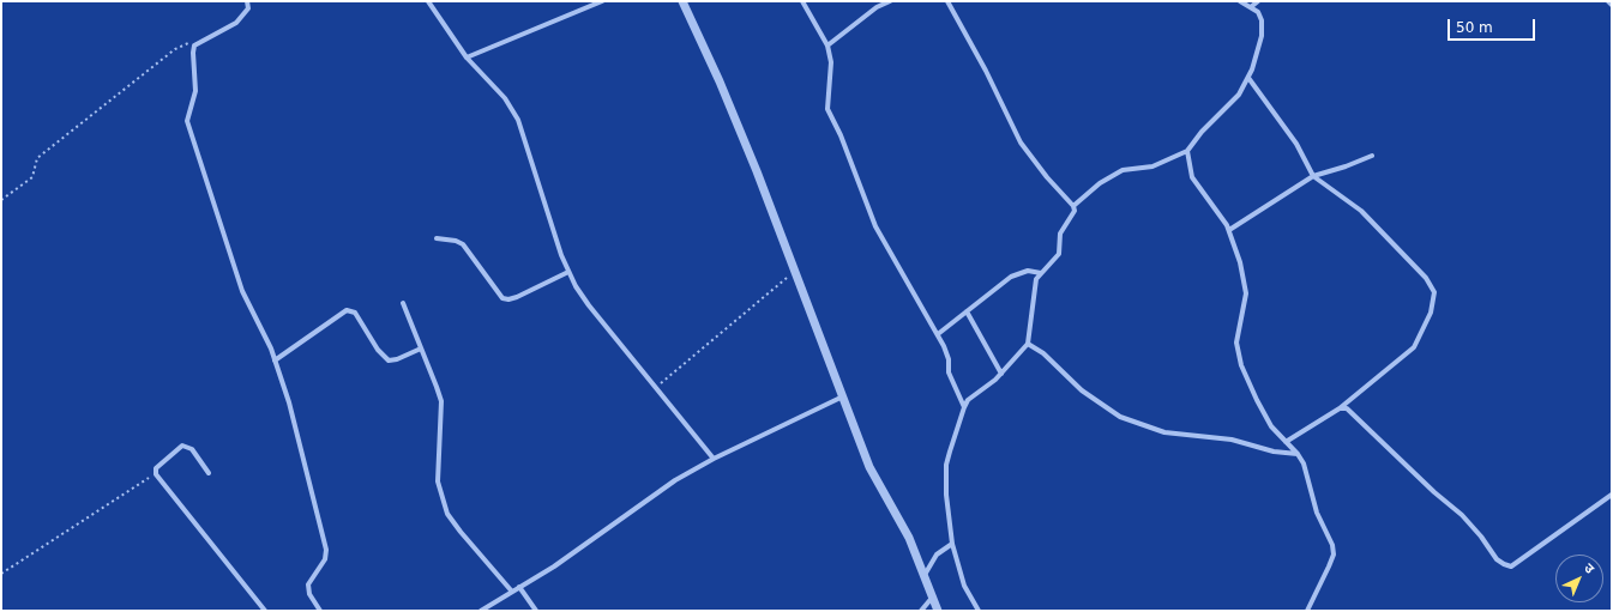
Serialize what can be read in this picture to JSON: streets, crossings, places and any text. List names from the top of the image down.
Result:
{
  "scale_bar": "50 m",
  "north": "top right"
}
